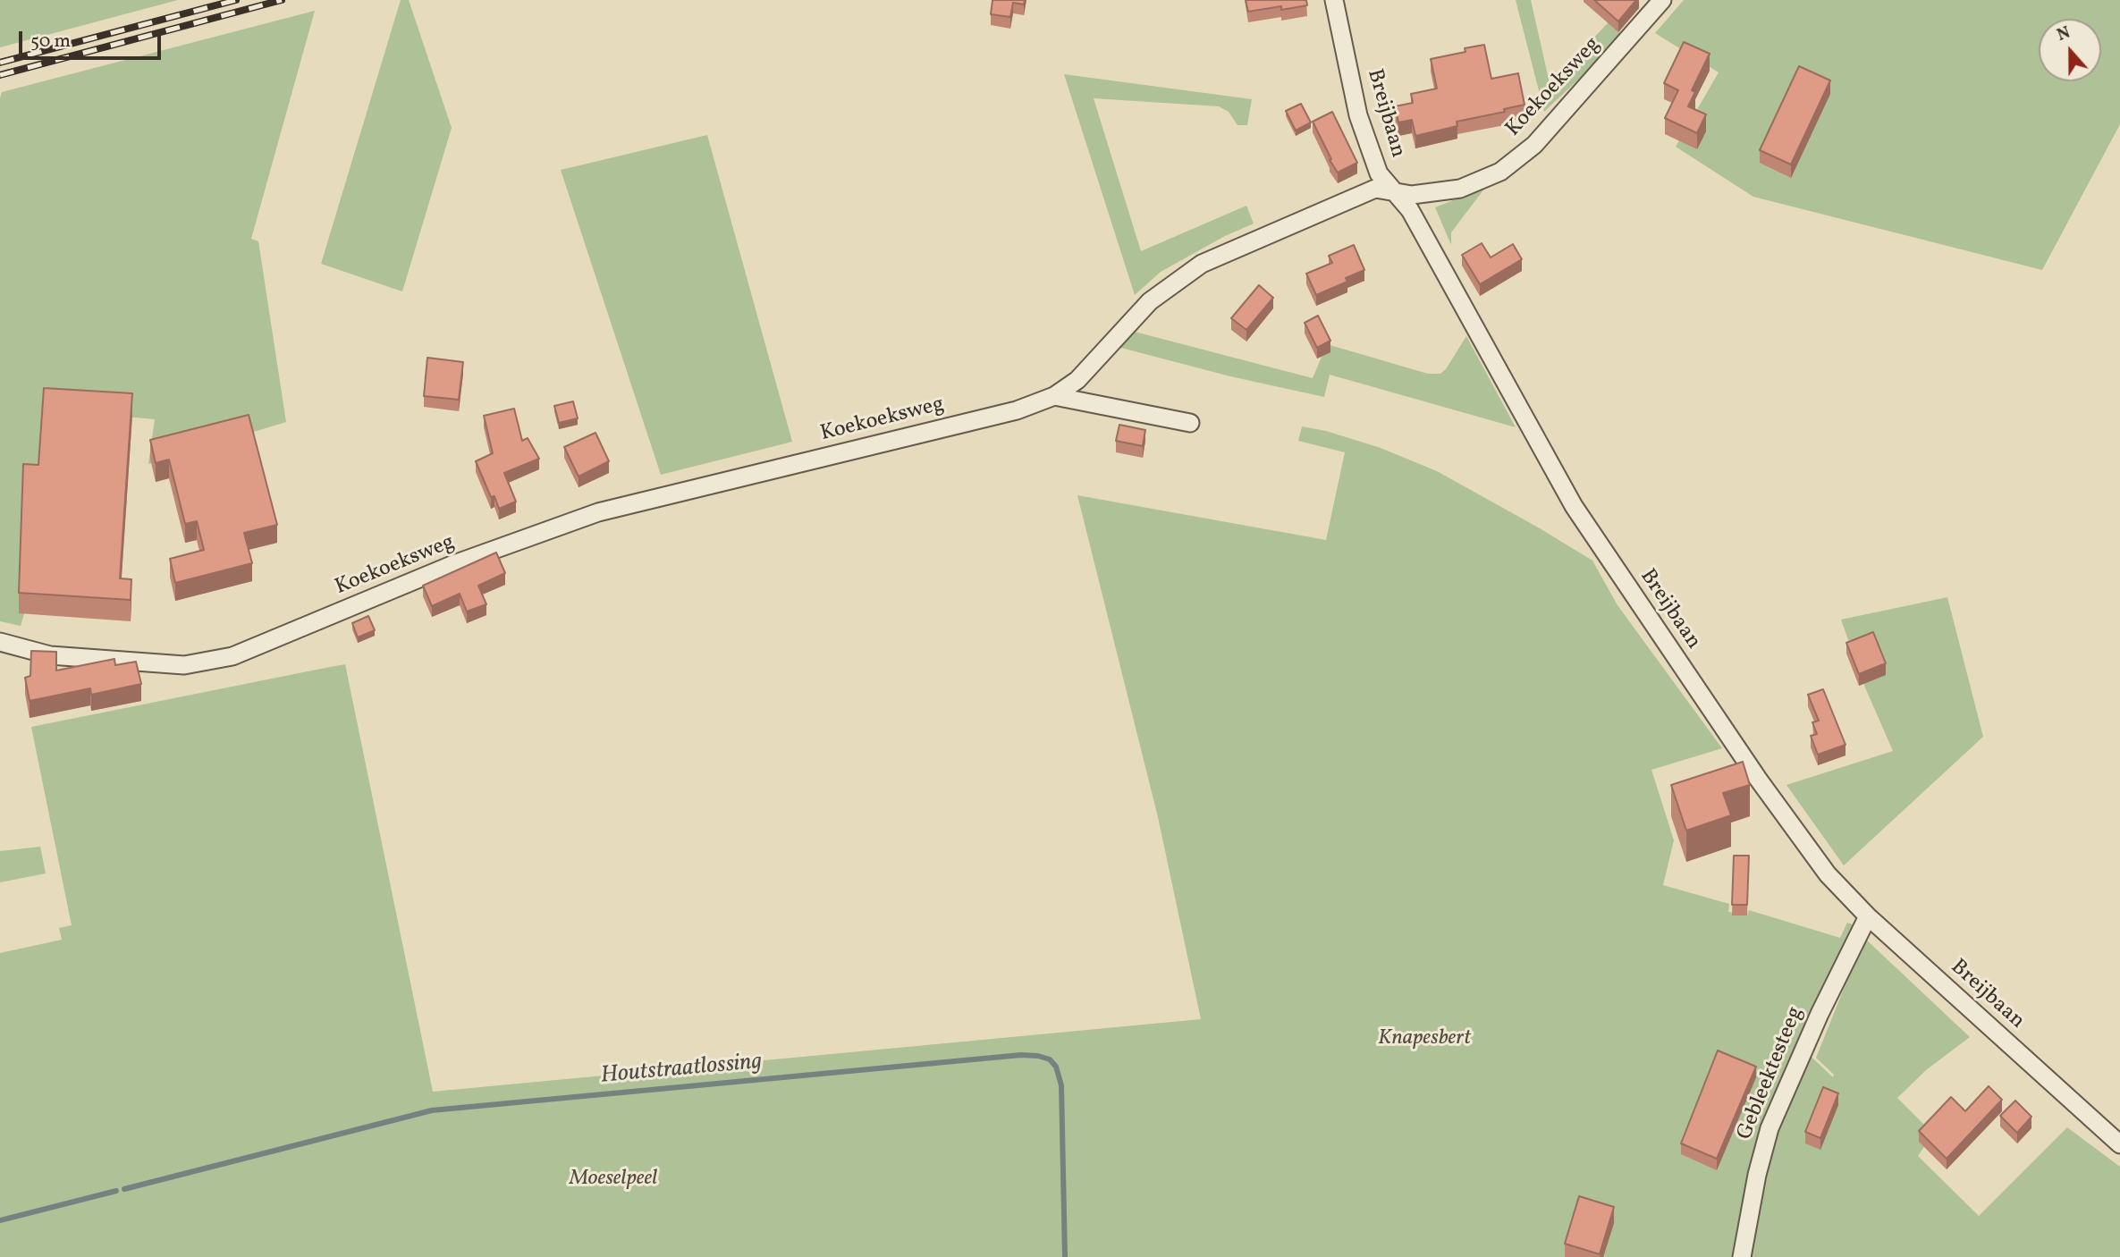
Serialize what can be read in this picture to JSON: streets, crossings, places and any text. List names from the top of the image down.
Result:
{
  "streets": {
    "street": ["Koekoeksweg", "Breijbaan", "Gebleektesteeg"]
  },
  "crossings": [
    ["Koekoeksweg", "Breijbaan"],
    ["Breijbaan", "Gebleektesteeg"]
  ],
  "water": ["Houtstraatlossing"],
  "parks": ["Knapesbert", "Moeselpeel"],
  "scale_bar": "50 m",
  "north": "top"
}
